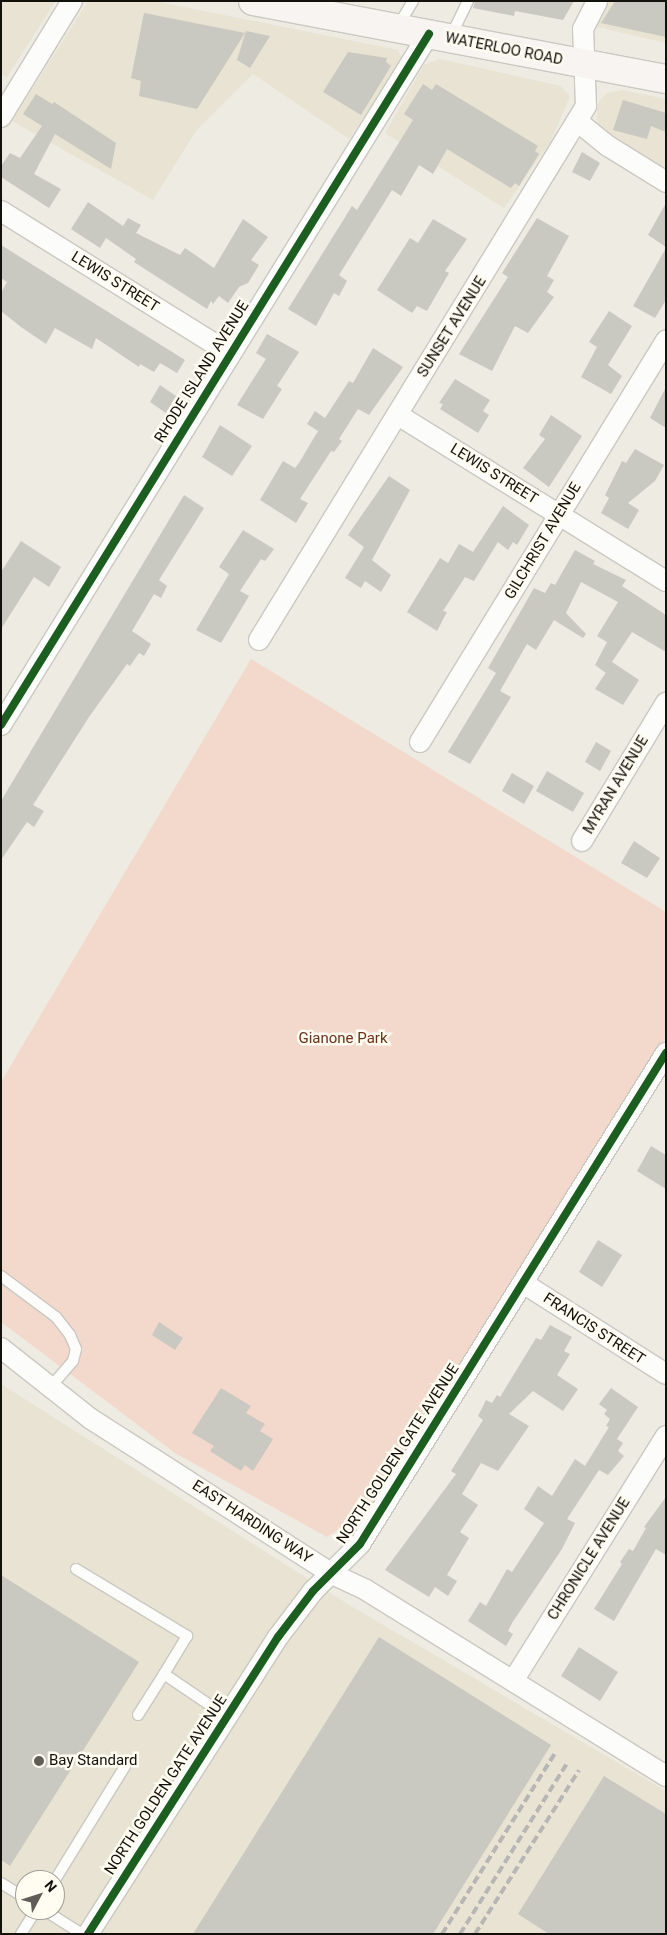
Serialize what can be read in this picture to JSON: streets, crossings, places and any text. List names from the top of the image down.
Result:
{
  "streets": {
    "main road": ["WATERLOO ROAD"],
    "street": [
      "LEWIS STREET",
      "SUNSET AVENUE",
      "RHODE ISLAND AVENUE",
      "GILCHRIST AVENUE",
      "MYRAN AVENUE",
      "FRANCIS STREET",
      "NORTH GOLDEN GATE AVENUE",
      "EAST HARDING WAY",
      "CHRONICLE AVENUE"
    ]
  },
  "crossings": [
    ["WATERLOO ROAD", "SUNSET AVENUE"],
    ["WATERLOO ROAD", "RHODE ISLAND AVENUE"],
    ["LEWIS STREET", "SUNSET AVENUE"],
    ["LEWIS STREET", "RHODE ISLAND AVENUE"],
    ["LEWIS STREET", "GILCHRIST AVENUE"],
    ["FRANCIS STREET", "NORTH GOLDEN GATE AVENUE"],
    ["NORTH GOLDEN GATE AVENUE", "EAST HARDING WAY"],
    ["EAST HARDING WAY", "CHRONICLE AVENUE"]
  ],
  "parks": ["Gianone Park"],
  "places": ["Bay Standard"],
  "north": "top right"
}
